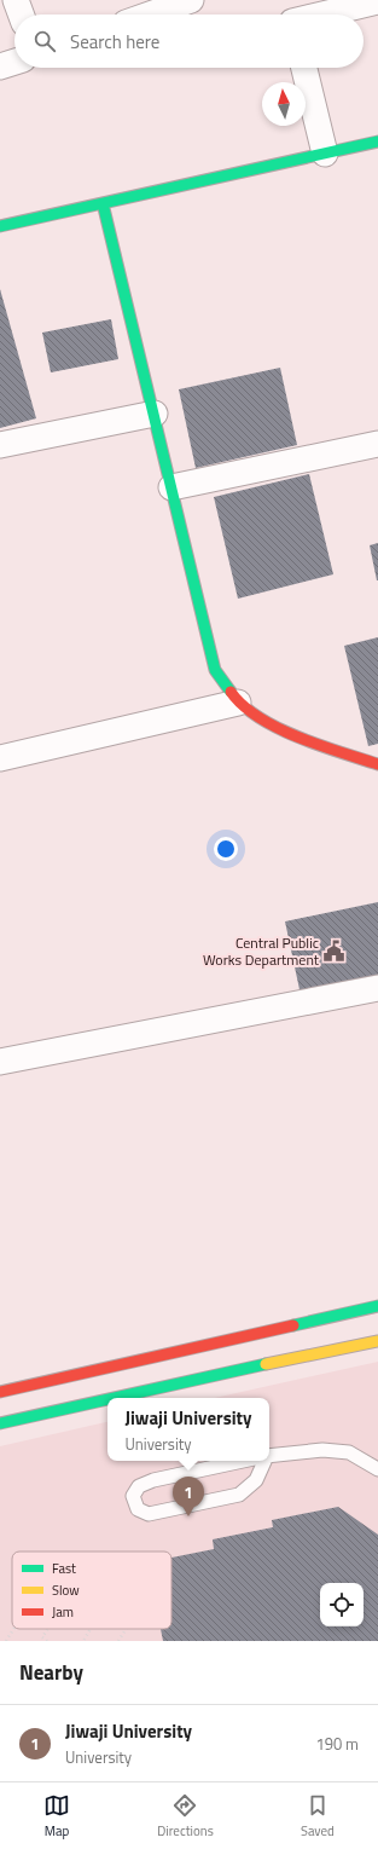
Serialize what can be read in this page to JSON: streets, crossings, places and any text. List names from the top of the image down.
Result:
{
  "places": {
    "public building": ["Central Public Works Department"]
  },
  "legend": ["Fast", "Slow", "Jam"],
  "north": "top",
  "page": {
    "search": "Search here",
    "popup": ["Jiwaji University", "University"],
    "pins": "1",
    "heading": "Nearby",
    "list": [
      {
        "mark": "1",
        "name": "Jiwaji University",
        "note": "University",
        "value": "190 m"
      }
    ],
    "nav": ["Map", "Directions", "Saved"]
  }
}
